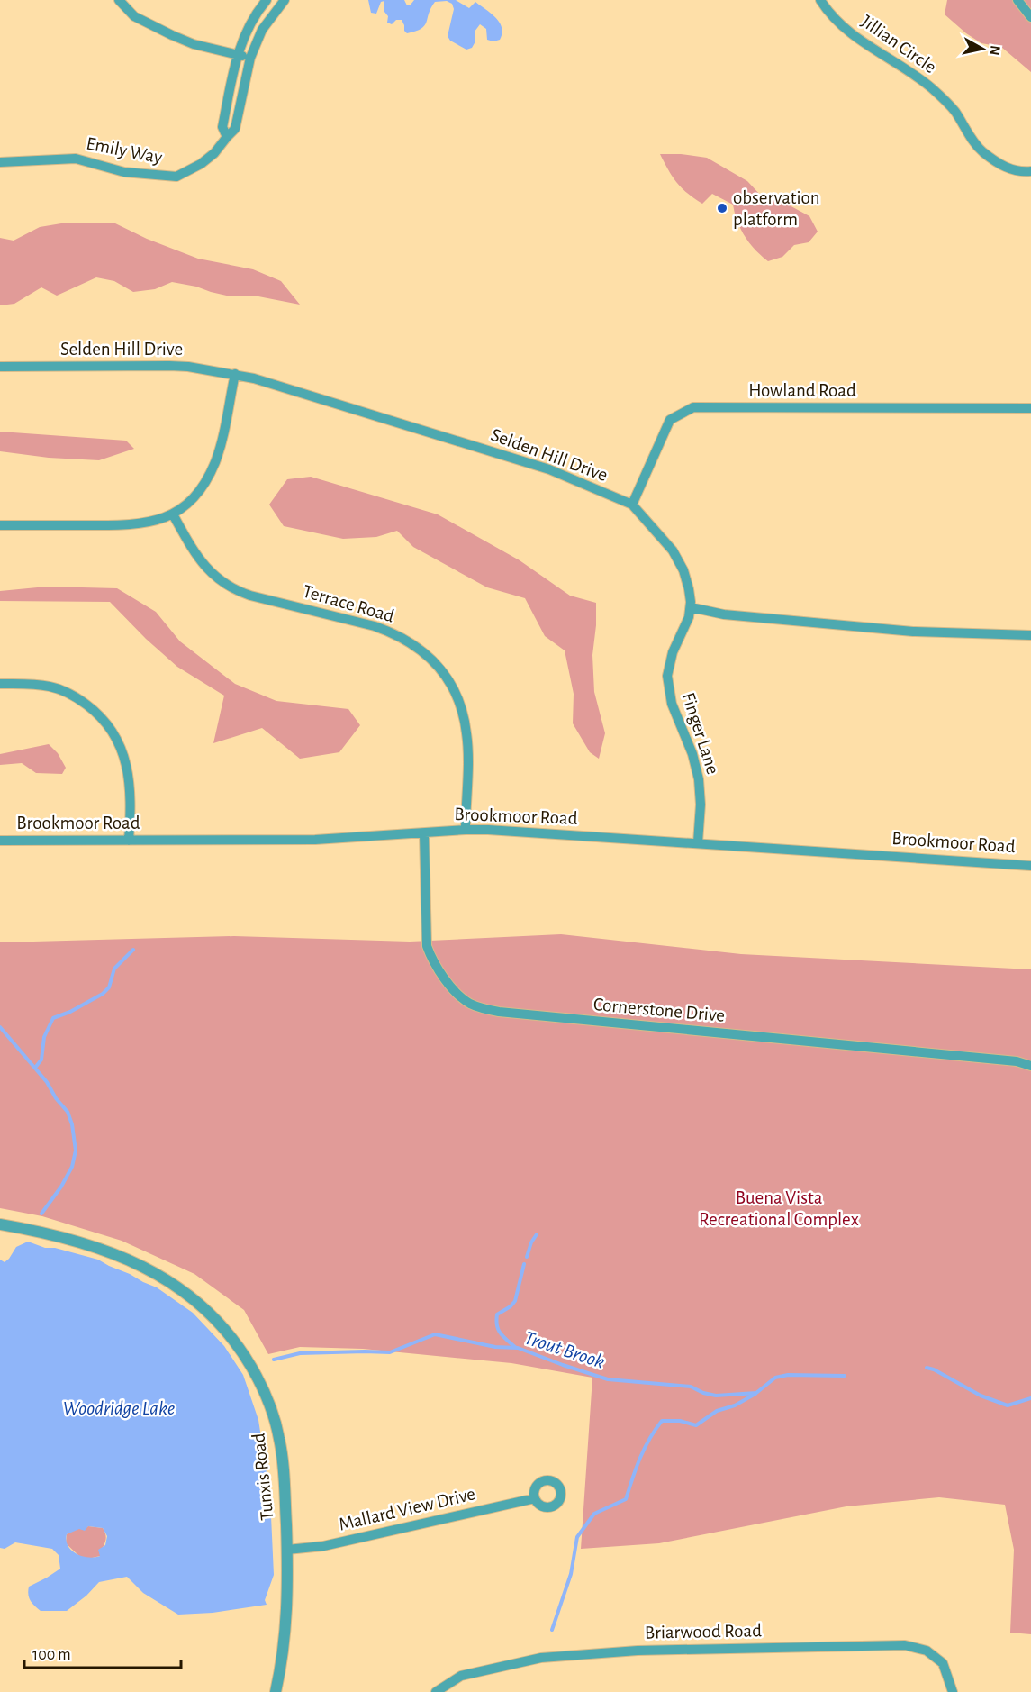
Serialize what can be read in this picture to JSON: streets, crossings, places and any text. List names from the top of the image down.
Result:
{
  "streets": {
    "street": [
      "Jillian Circle",
      "Emily Way",
      "Selden Hill Drive",
      "Howland Road",
      "Terrace Road",
      "Finger Lane",
      "Brookmoor Road",
      "Cornerstone Drive",
      "Tunxis Road",
      "Mallard View Drive",
      "Briarwood Road"
    ]
  },
  "crossings": [
    ["Selden Hill Drive", "Howland Road"],
    ["Selden Hill Drive", "Finger Lane"],
    ["Terrace Road", "Brookmoor Road"],
    ["Finger Lane", "Brookmoor Road"],
    ["Brookmoor Road", "Cornerstone Drive"],
    ["Tunxis Road", "Mallard View Drive"]
  ],
  "water": ["Trout Brook", "Woodridge Lake"],
  "parks": ["Buena Vista Recreational Complex"],
  "places": ["observation platform"],
  "scale_bar": "100 m",
  "north": "right"
}
